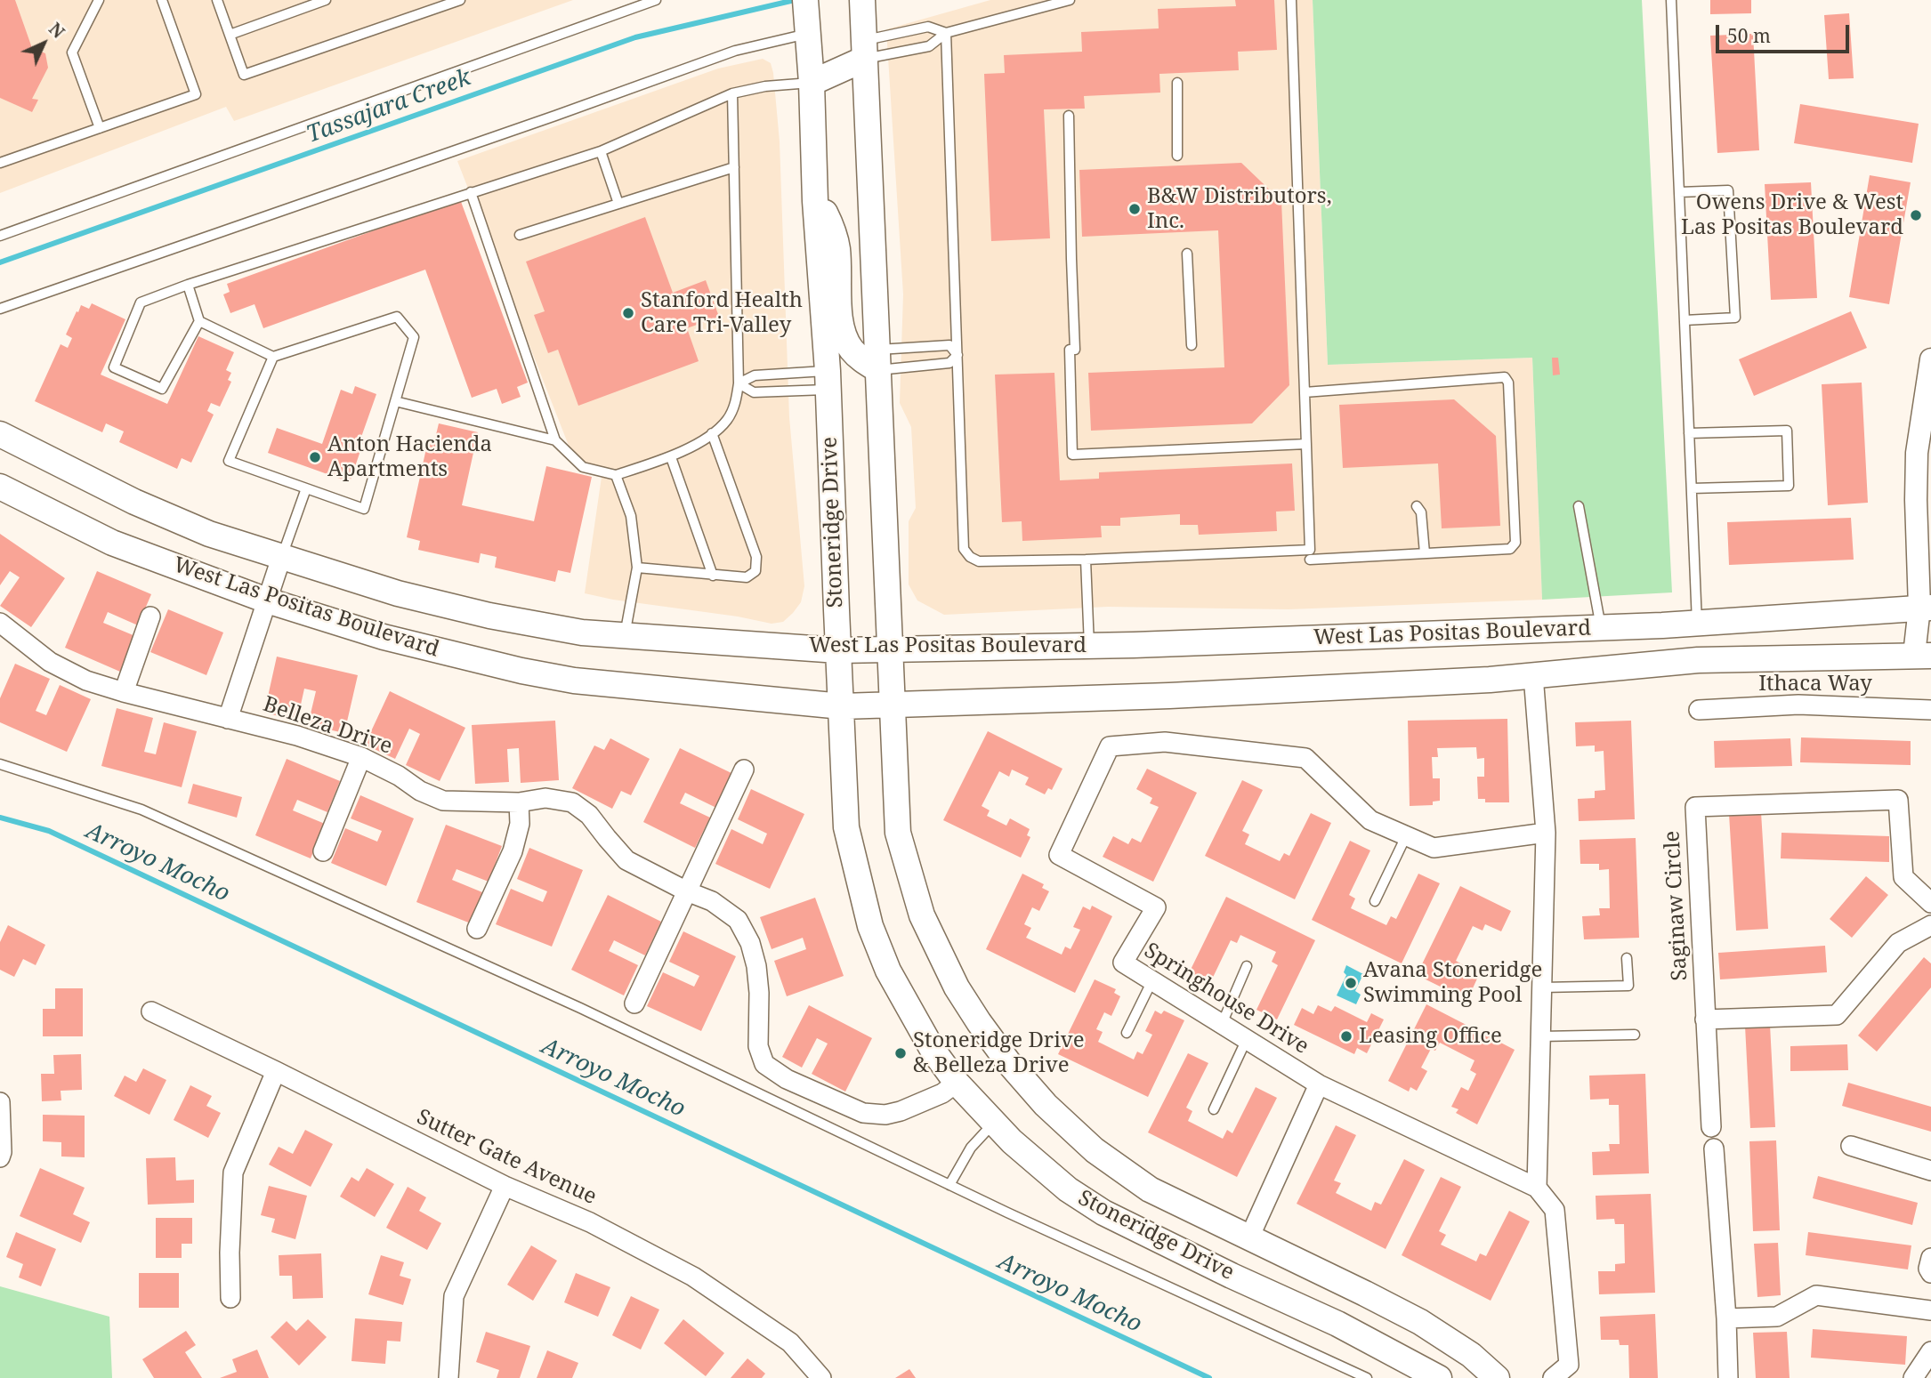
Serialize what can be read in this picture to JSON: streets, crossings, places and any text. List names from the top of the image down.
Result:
{
  "streets": {
    "main road": ["Stoneridge Drive", "West Las Positas Boulevard"],
    "street": [
      "Ithaca Way",
      "Belleza Drive",
      "Saginaw Circle",
      "Springhouse Drive",
      "Sutter Gate Avenue"
    ]
  },
  "crossings": [
    ["Stoneridge Drive", "West Las Positas Boulevard"],
    ["Stoneridge Drive", "Belleza Drive"],
    ["Stoneridge Drive", "Springhouse Drive"]
  ],
  "water": ["Tassajara Creek", "Arroyo Mocho"],
  "places": [
    "B&W Distributors, Inc.",
    "Owens Drive & West Las Positas Boulevard",
    "Stanford Health Care Tri-Valley",
    "Anton Hacienda Apartments",
    "Avana Stoneridge Swimming Pool",
    "Leasing Office",
    "Stoneridge Drive & Belleza Drive"
  ],
  "scale_bar": "50 m",
  "north": "top right"
}
